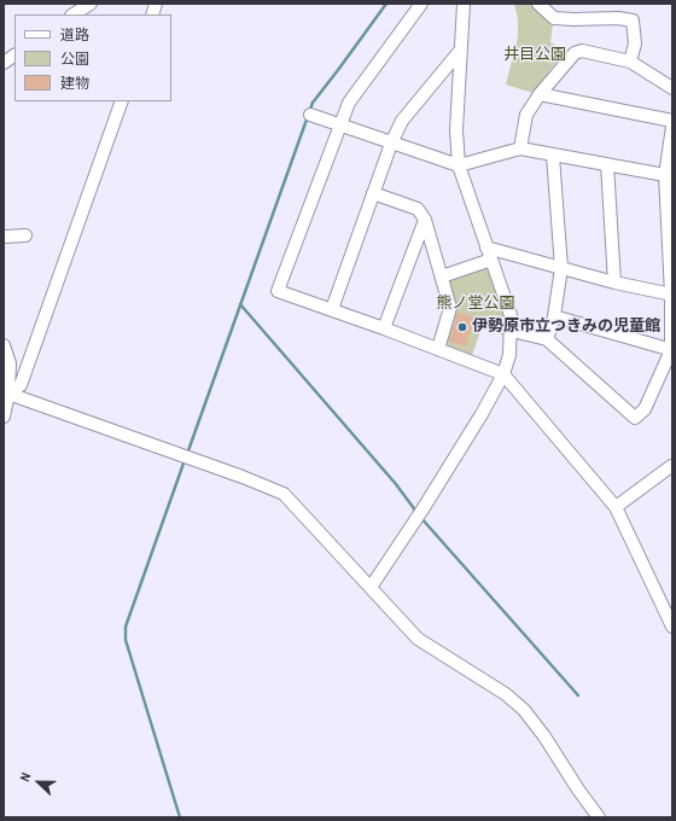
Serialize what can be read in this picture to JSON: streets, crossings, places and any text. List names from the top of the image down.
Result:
{
  "parks": ["井目公園", "熊ノ堂公園"],
  "places": ["伊勢原市立つきみの児童館"],
  "legend": ["道路", "公園", "建物"],
  "north": "left"
}
